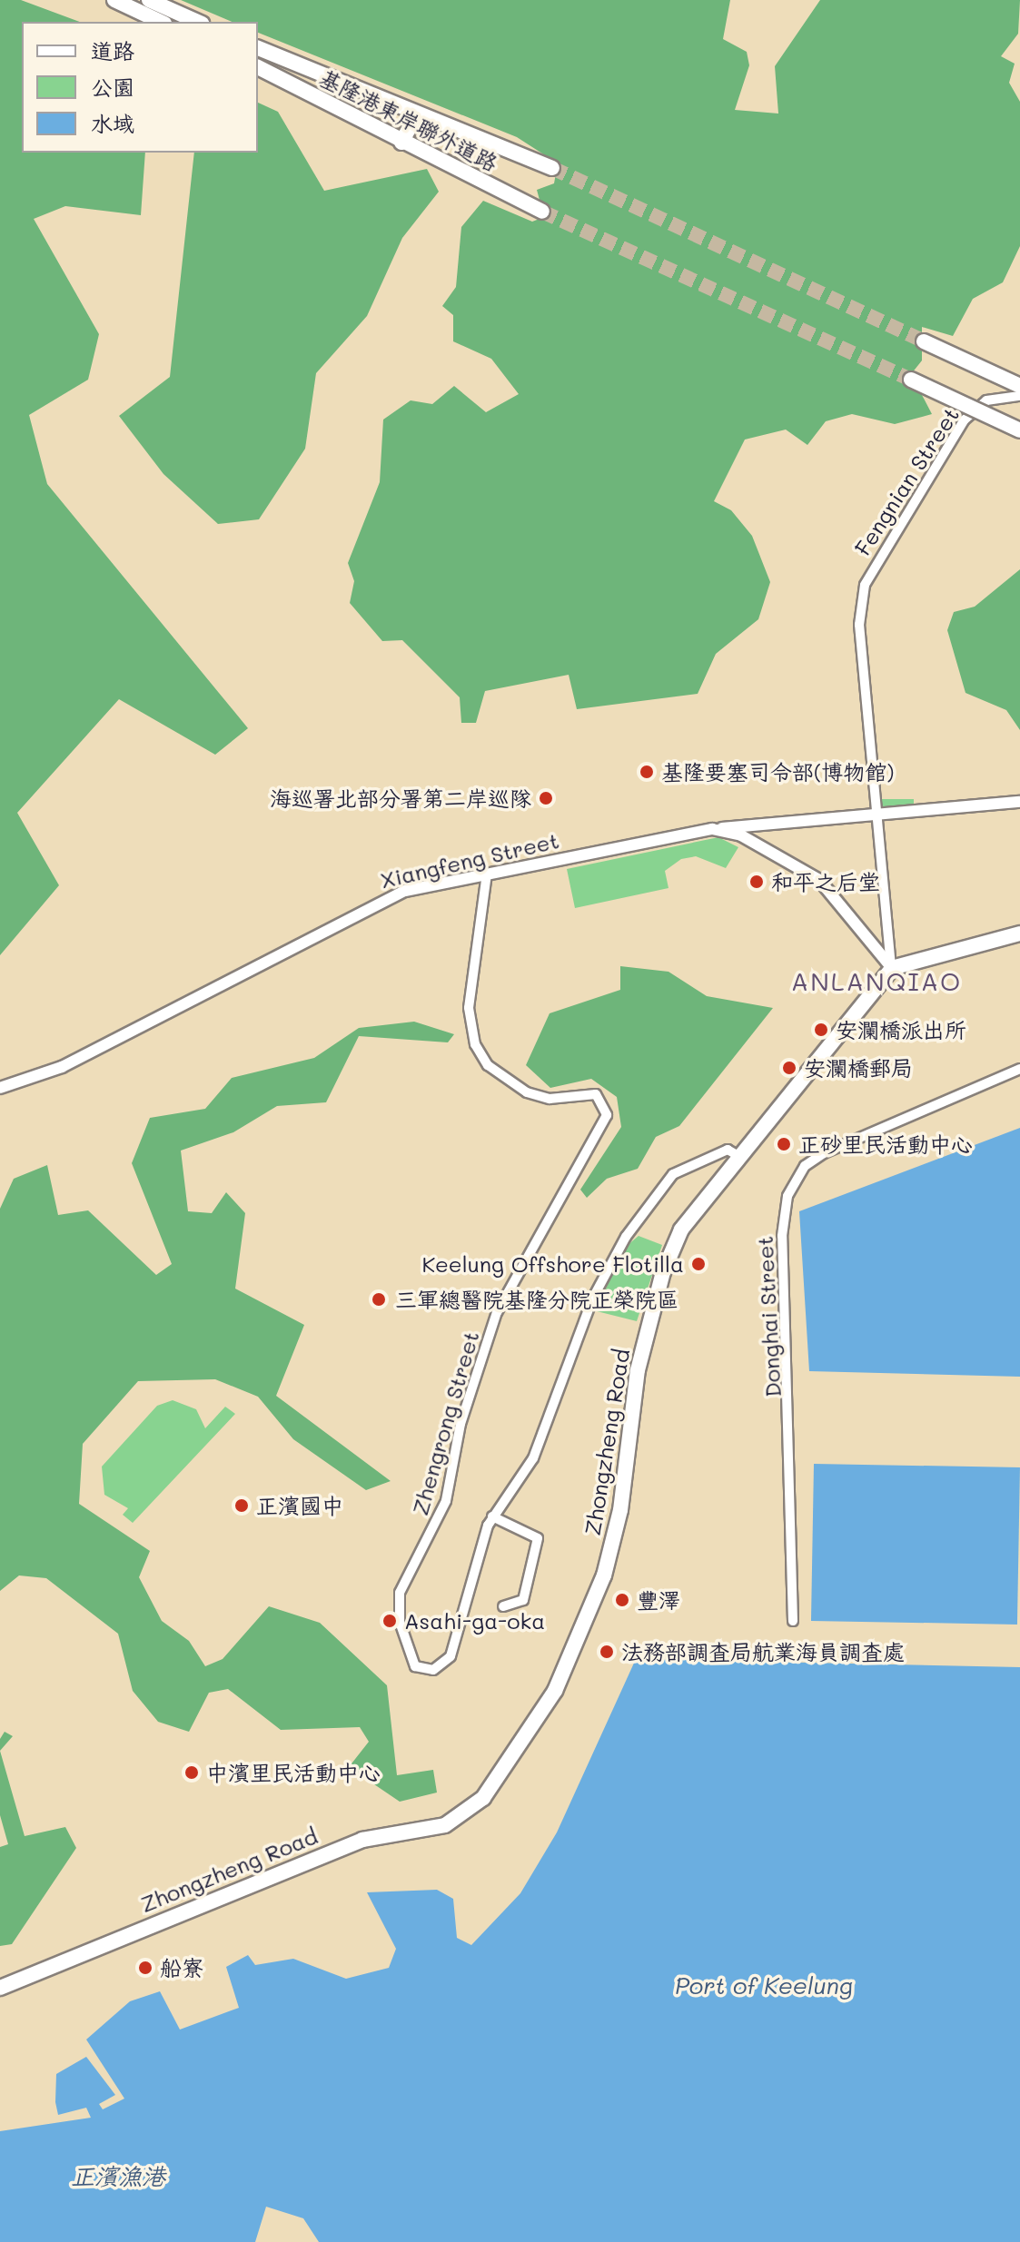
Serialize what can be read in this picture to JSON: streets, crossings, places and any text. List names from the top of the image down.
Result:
{
  "streets": {
    "main road": ["基隆港東岸聯外道路", "Zhongzheng Road"],
    "street": [
      "Fengnian Street",
      "Xiangfeng Street",
      "Donghai Street",
      "Zhengrong Street"
    ]
  },
  "crossings": [
    ["Fengnian Street", "Xiangfeng Street"],
    ["Fengnian Street", "Zhongzheng Road"],
    ["Xiangfeng Street", "Zhengrong Street"],
    ["Xiangfeng Street", "Zhongzheng Road"],
    ["Zhengrong Street", "Zhongzheng Road"]
  ],
  "districts": ["ANLANQIAO"],
  "water": ["Port of Keelung", "正濱漁港"],
  "places": [
    "基隆要塞司令部(博物館)",
    "海巡署北部分署第二岸巡隊",
    "和平之后堂",
    "安瀾橋派出所",
    "安瀾橋郵局",
    "正砂里民活動中心",
    "Keelung Offshore Flotilla",
    "三軍總醫院基隆分院正榮院區",
    "正濱國中",
    "豐澤",
    "Asahi-ga-oka",
    "法務部調查局航業海員調查處",
    "中濱里民活動中心",
    "船寮"
  ],
  "legend": ["道路", "公園", "水域"]
}
